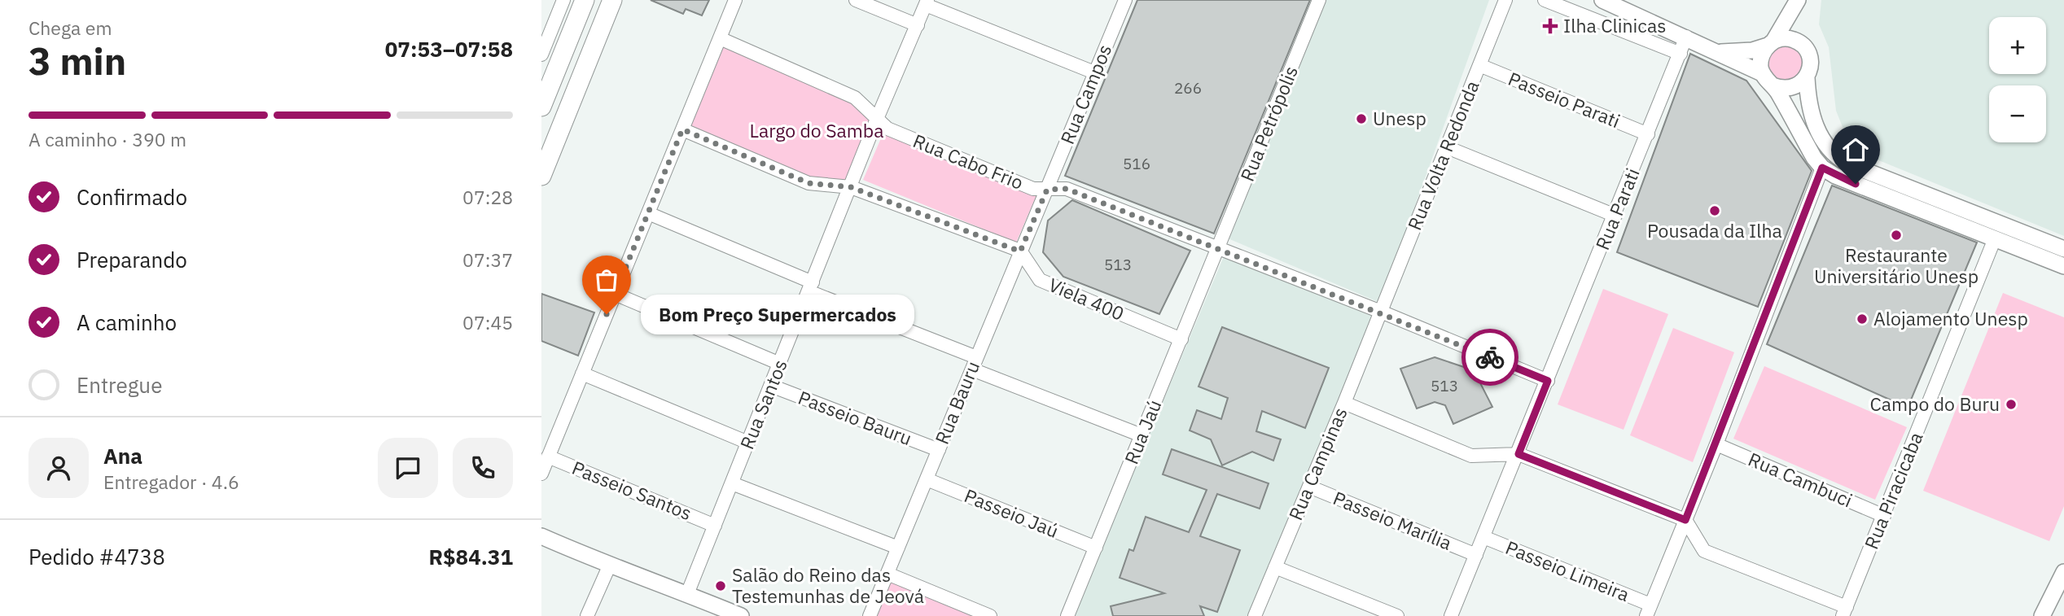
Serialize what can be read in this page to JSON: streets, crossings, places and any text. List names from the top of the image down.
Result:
{
  "streets": {
    "street": [
      "Rua Campos",
      "Passeio Parati",
      "Rua Petrópolis",
      "Rua Volta Redonda",
      "Rua Cabo Frio",
      "Rua Parati",
      "Viela 400",
      "Rua Bauru",
      "Rua Santos",
      "Passeio Bauru",
      "Rua Jaú",
      "Rua Campinas",
      "Rua Cambuci",
      "Passeio Santos",
      "Rua Piracicaba",
      "Passeio Jaú",
      "Passeio Marília",
      "Passeio Limeira"
    ]
  },
  "crossings": [
    ["Rua Campos", "Rua Cabo Frio"],
    ["Rua Campos", "Rua Bauru"],
    ["Passeio Parati", "Rua Volta Redonda"],
    ["Passeio Parati", "Rua Parati"],
    ["Rua Petrópolis", "Rua Cabo Frio"],
    ["Rua Petrópolis", "Rua Jaú"],
    ["Rua Volta Redonda", "Rua Cabo Frio"],
    ["Rua Volta Redonda", "Rua Campinas"],
    ["Rua Cabo Frio", "Rua Parati"],
    ["Rua Cabo Frio", "Rua Bauru"],
    ["Rua Cabo Frio", "Rua Santos"],
    ["Rua Cabo Frio", "Rua Jaú"],
    ["Rua Cabo Frio", "Rua Campinas"],
    ["Rua Parati", "Passeio Marília"],
    ["Rua Parati", "Passeio Limeira"],
    ["Viela 400", "Rua Bauru"],
    ["Viela 400", "Rua Jaú"],
    ["Rua Bauru", "Passeio Bauru"],
    ["Rua Bauru", "Passeio Jaú"],
    ["Rua Santos", "Passeio Bauru"],
    ["Rua Santos", "Passeio Santos"],
    ["Rua Jaú", "Passeio Jaú"],
    ["Rua Campinas", "Passeio Marília"],
    ["Rua Cambuci", "Rua Piracicaba"]
  ],
  "parks": ["Largo do Samba"],
  "places": {
    "health": ["Ilha Clinicas"],
    "other": [
      "Unesp",
      "Pousada da Ilha",
      "Restaurante Universitário Unesp",
      "Bom Preço Supermercados",
      "Alojamento Unesp",
      "Campo do Buru",
      "Salão do Reino das Testemunhas de Jeová"
    ]
  },
  "house_numbers": [
    "266",
    "516",
    "513",
    "513"
  ],
  "page": {
    "heading": ["3 min", "Chega em", "07:53–07:58"],
    "panel": [
      "Ana",
      "Entregador · 4.6",
      "Pedido #4738",
      "R$84.31"
    ],
    "map_buttons": ["+", "−"],
    "bar": "A caminho · 390 m",
    "list": [
      ["Confirmado", "07:28"],
      ["Preparando", "07:37"],
      ["A caminho", "07:45"],
      "Entregue"
    ],
    "bubble": "Bom Preço Supermercados"
  }
}
